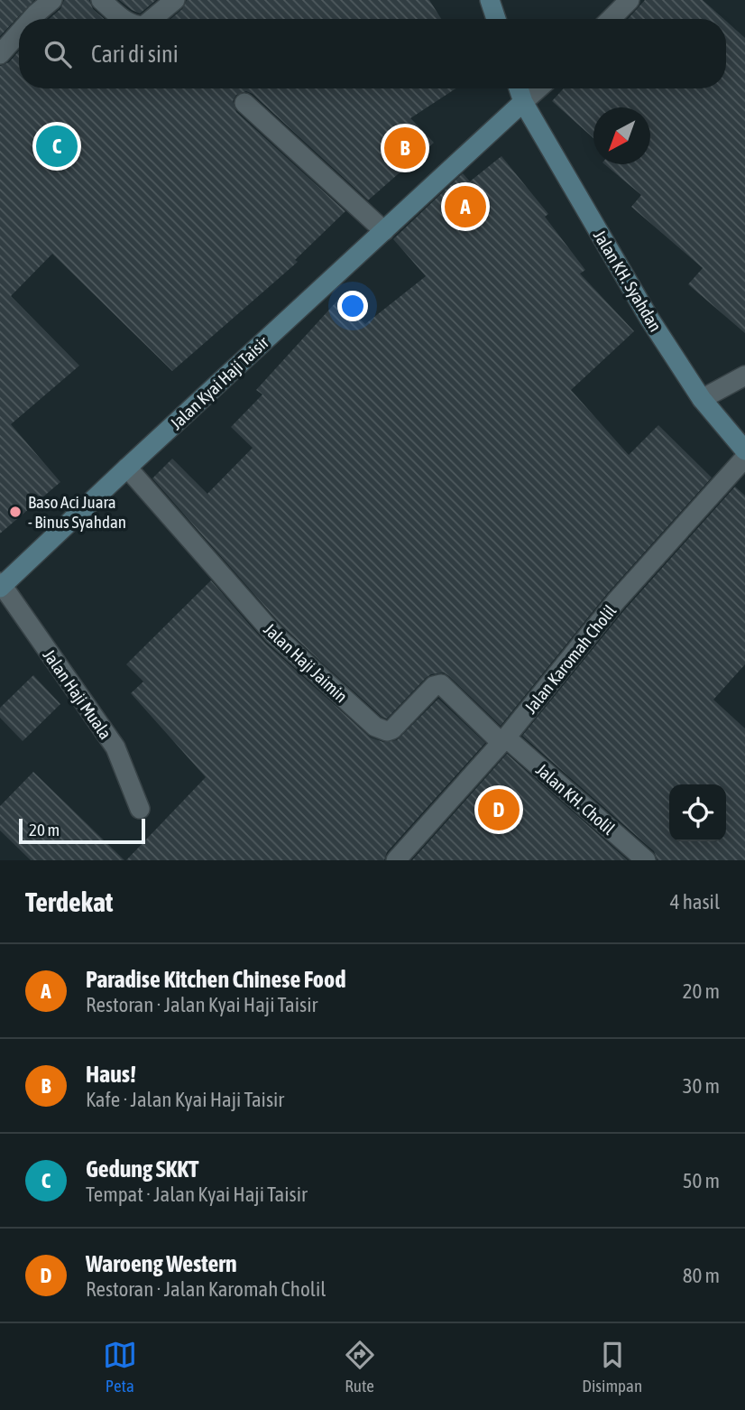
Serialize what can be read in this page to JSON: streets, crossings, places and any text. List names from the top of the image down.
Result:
{
  "streets": {
    "street": [
      "Jalan KH. Syahdan",
      "Jalan Kyai Haji Taisir",
      "Jalan Karomah Cholil",
      "Jalan Haji Jaimin",
      "Jalan Haji Muala",
      "Jalan KH. Cholil"
    ]
  },
  "crossings": [
    ["Jalan KH. Syahdan", "Jalan Kyai Haji Taisir"],
    ["Jalan Kyai Haji Taisir", "Jalan Haji Jaimin"],
    ["Jalan Kyai Haji Taisir", "Jalan Haji Muala"],
    ["Jalan Karomah Cholil", "Jalan Haji Jaimin"],
    ["Jalan Karomah Cholil", "Jalan KH. Cholil"],
    ["Jalan Haji Jaimin", "Jalan KH. Cholil"]
  ],
  "places": ["Baso Aci Juara - Binus Syahdan"],
  "scale_bar": "20 m",
  "north": "bottom left",
  "page": {
    "search": "Cari di sini",
    "pins": [
      "C",
      "B",
      "A",
      "D"
    ],
    "scale": "20 m",
    "heading": ["Terdekat", "4 hasil"],
    "list": [
      {
        "mark": "A",
        "name": "Paradise Kitchen Chinese Food",
        "note": "Restoran · Jalan Kyai Haji Taisir",
        "value": "20 m"
      },
      {
        "mark": "B",
        "name": "Haus!",
        "note": "Kafe · Jalan Kyai Haji Taisir",
        "value": "30 m"
      },
      {
        "mark": "C",
        "name": "Gedung SKKT",
        "note": "Tempat · Jalan Kyai Haji Taisir",
        "value": "50 m"
      },
      {
        "mark": "D",
        "name": "Waroeng Western",
        "note": "Restoran · Jalan Karomah Cholil",
        "value": "80 m"
      }
    ],
    "nav": ["Peta", "Rute", "Disimpan"]
  }
}
